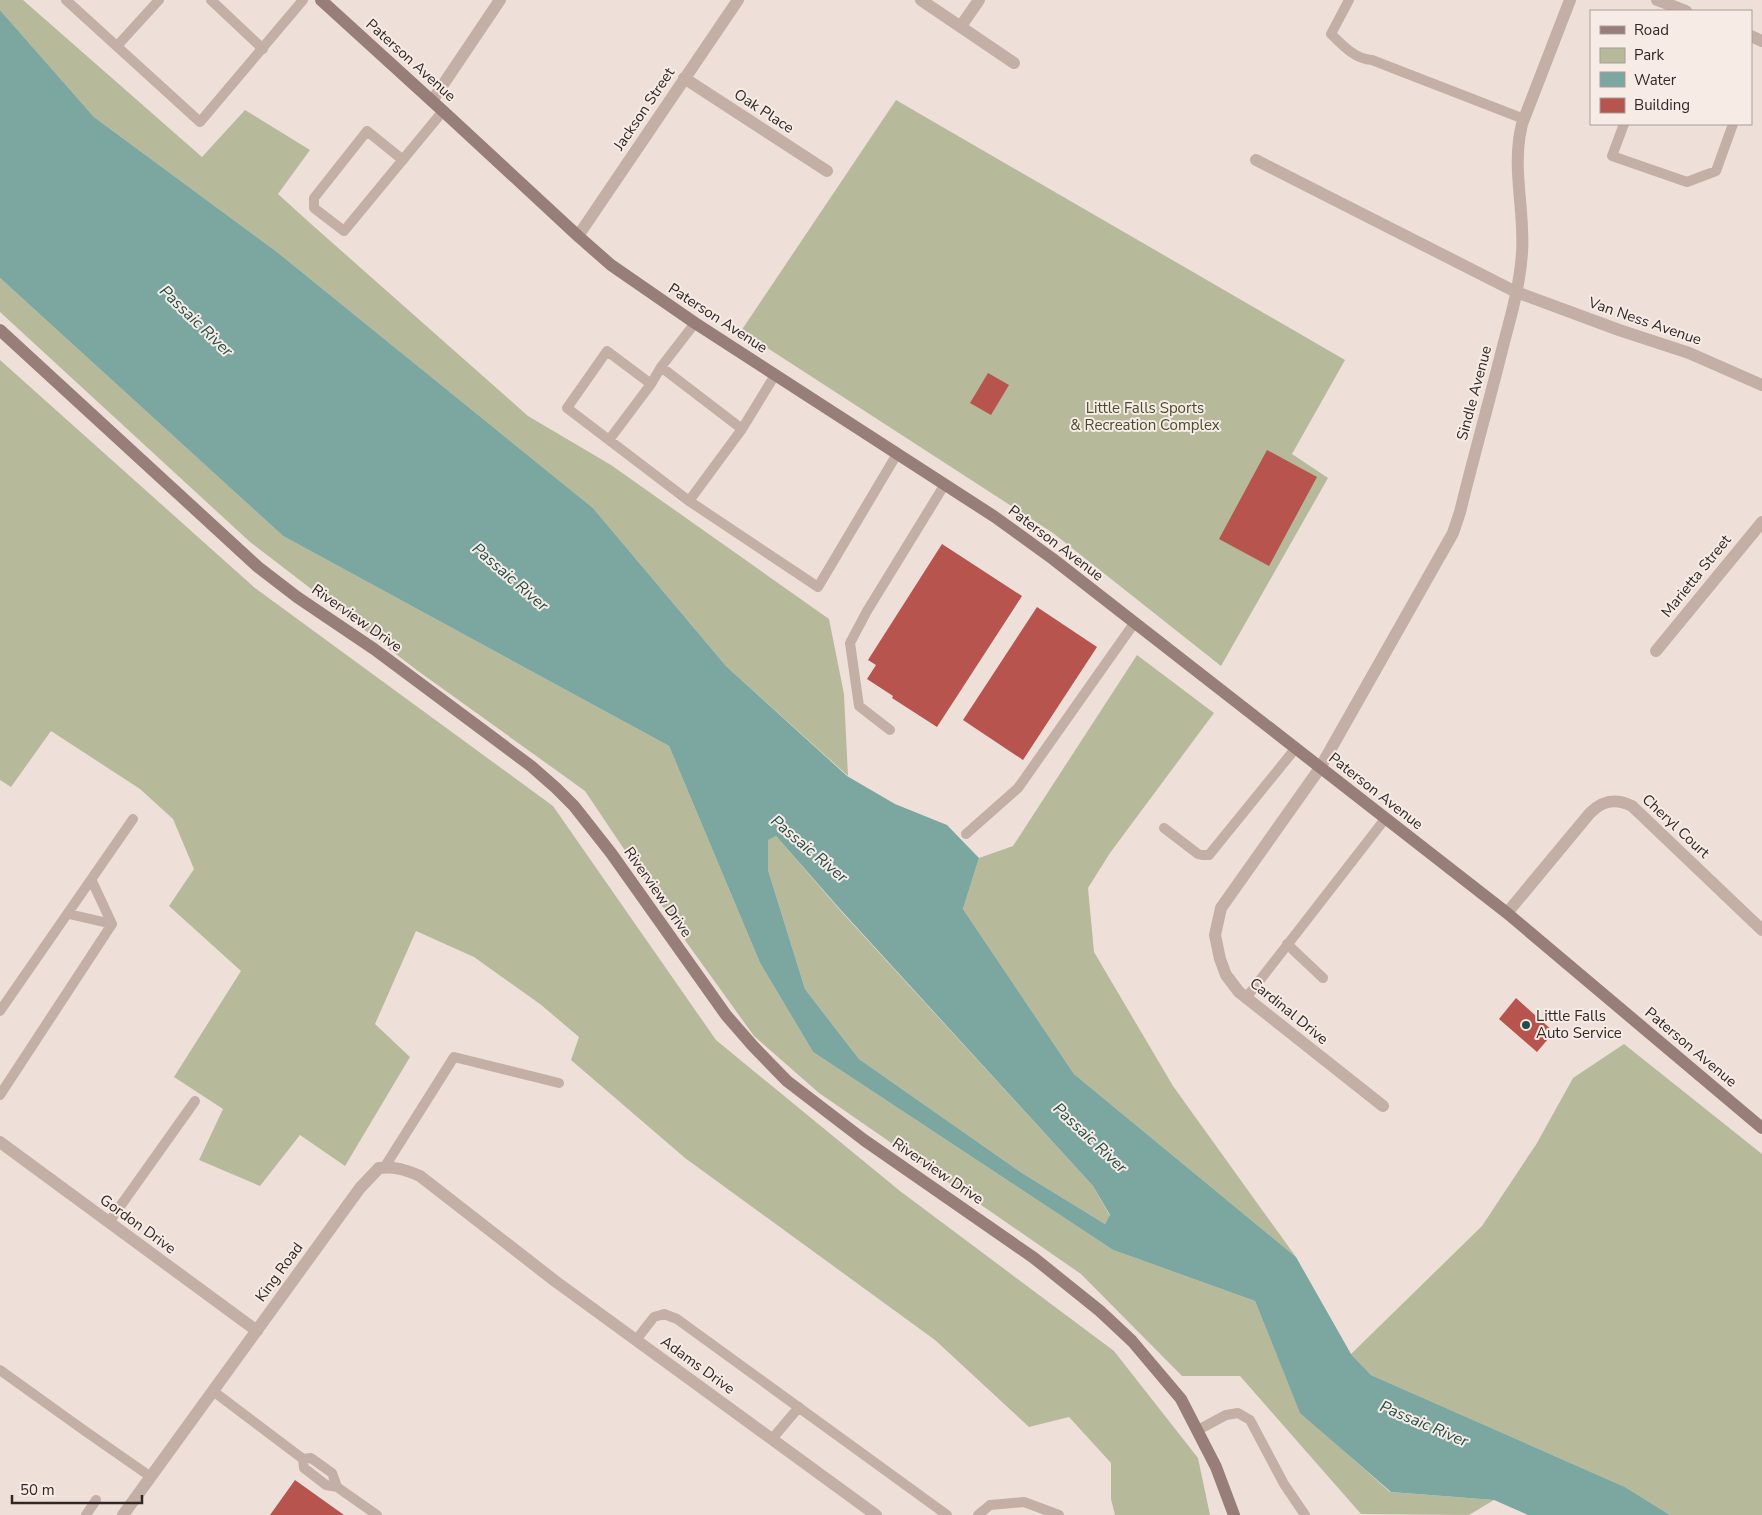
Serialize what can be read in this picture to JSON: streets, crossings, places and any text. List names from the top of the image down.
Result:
{
  "streets": {
    "main road": ["Paterson Avenue", "Riverview Drive"],
    "street": [
      "Jackson Street",
      "Oak Place",
      "Van Ness Avenue",
      "Sindle Avenue",
      "Marietta Street",
      "Cheryl Court",
      "Cardinal Drive",
      "Gordon Drive",
      "King Road",
      "Adams Drive"
    ]
  },
  "crossings": [
    ["Paterson Avenue", "Jackson Street"],
    ["Paterson Avenue", "Sindle Avenue"],
    ["Paterson Avenue", "Cheryl Court"],
    ["Paterson Avenue", "Cardinal Drive"],
    ["Jackson Street", "Oak Place"],
    ["Van Ness Avenue", "Sindle Avenue"],
    ["Sindle Avenue", "Cardinal Drive"],
    ["Gordon Drive", "King Road"],
    ["King Road", "Adams Drive"]
  ],
  "water": ["Passaic River"],
  "parks": ["Little Falls Sports & Recreation Complex"],
  "places": ["Little Falls Auto Service"],
  "legend": [
    "Road",
    "Park",
    "Water",
    "Building"
  ],
  "scale_bar": "50 m"
}
